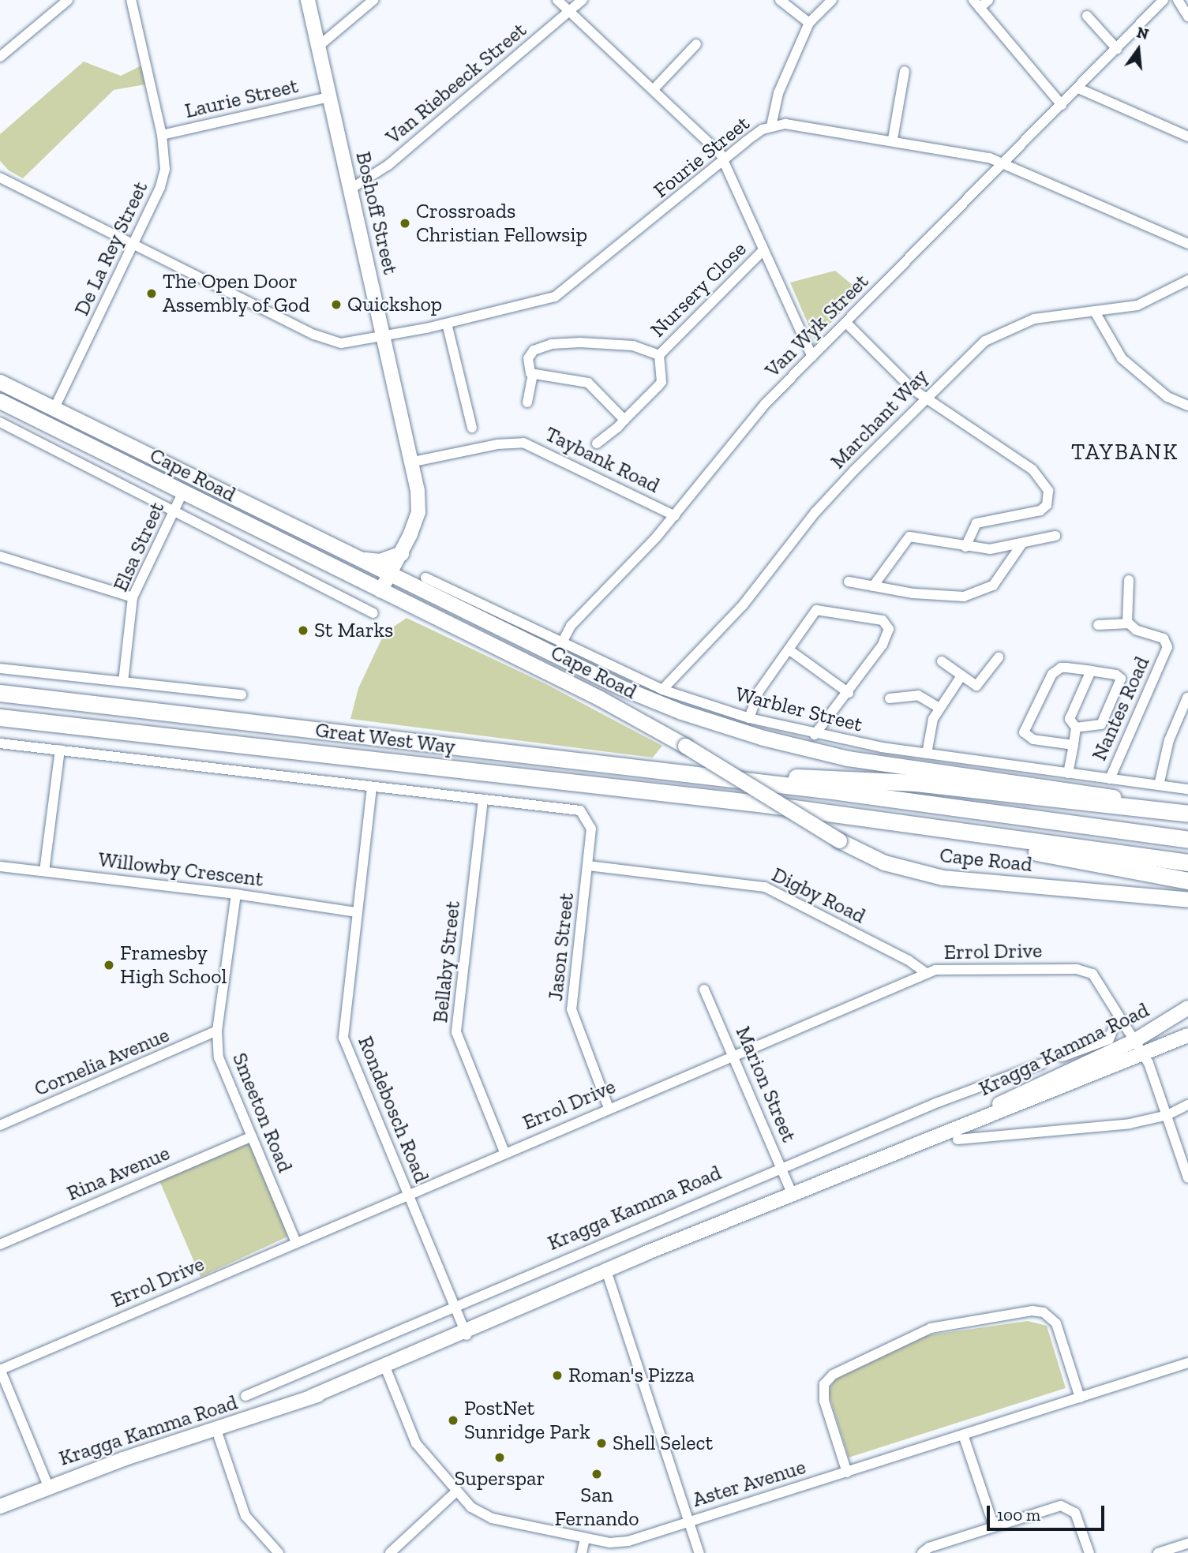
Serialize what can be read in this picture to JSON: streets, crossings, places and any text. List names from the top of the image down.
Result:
{
  "streets": {
    "highway": ["Great West Way"],
    "main road": ["Boshoff Street", "Cape Road", "Kragga Kamma Road"],
    "street": [
      "Van Riebeeck Street",
      "Laurie Street",
      "Fourie Street",
      "De La Rey Street",
      "Nursery Close",
      "Van Wyk Street",
      "Marchant Way",
      "Taybank Road",
      "Elsa Street",
      "Nantes Road",
      "Warbler Street",
      "Willowby Crescent",
      "Digby Road",
      "Jason Street",
      "Errol Drive",
      "Bellaby Street",
      "Cornelia Avenue",
      "Marion Street",
      "Rondebosch Road",
      "Smeeton Road",
      "Rina Avenue",
      "Aster Avenue"
    ]
  },
  "crossings": [
    ["Van Riebeeck Street", "Boshoff Street"],
    ["Laurie Street", "Boshoff Street"],
    ["Laurie Street", "De La Rey Street"],
    ["Fourie Street", "Boshoff Street"],
    ["Fourie Street", "De La Rey Street"],
    ["Fourie Street", "Van Wyk Street"],
    ["Boshoff Street", "Taybank Road"],
    ["Boshoff Street", "Cape Road"],
    ["De La Rey Street", "Cape Road"],
    ["Van Wyk Street", "Taybank Road"],
    ["Van Wyk Street", "Warbler Street"],
    ["Marchant Way", "Warbler Street"],
    ["Cape Road", "Elsa Street"],
    ["Nantes Road", "Warbler Street"],
    ["Willowby Crescent", "Rondebosch Road"],
    ["Willowby Crescent", "Smeeton Road"],
    ["Digby Road", "Jason Street"],
    ["Digby Road", "Errol Drive"],
    ["Jason Street", "Errol Drive"],
    ["Jason Street", "Bellaby Street"],
    ["Errol Drive", "Bellaby Street"],
    ["Errol Drive", "Kragga Kamma Road"],
    ["Errol Drive", "Marion Street"],
    ["Errol Drive", "Rondebosch Road"],
    ["Errol Drive", "Smeeton Road"],
    ["Kragga Kamma Road", "Marion Street"],
    ["Kragga Kamma Road", "Rondebosch Road"],
    ["Kragga Kamma Road", "Aster Avenue"],
    ["Cornelia Avenue", "Smeeton Road"],
    ["Smeeton Road", "Rina Avenue"]
  ],
  "districts": ["TAYBANK"],
  "places": [
    "Crossroads Christian Fellowsip",
    "The Open Door Assembly of God",
    "Quickshop",
    "St Marks",
    "Framesby High School",
    "Roman's Pizza",
    "PostNet Sunridge Park",
    "Shell Select",
    "Superspar",
    "San Fernando"
  ],
  "scale_bar": "100 m",
  "north": "top"
}
